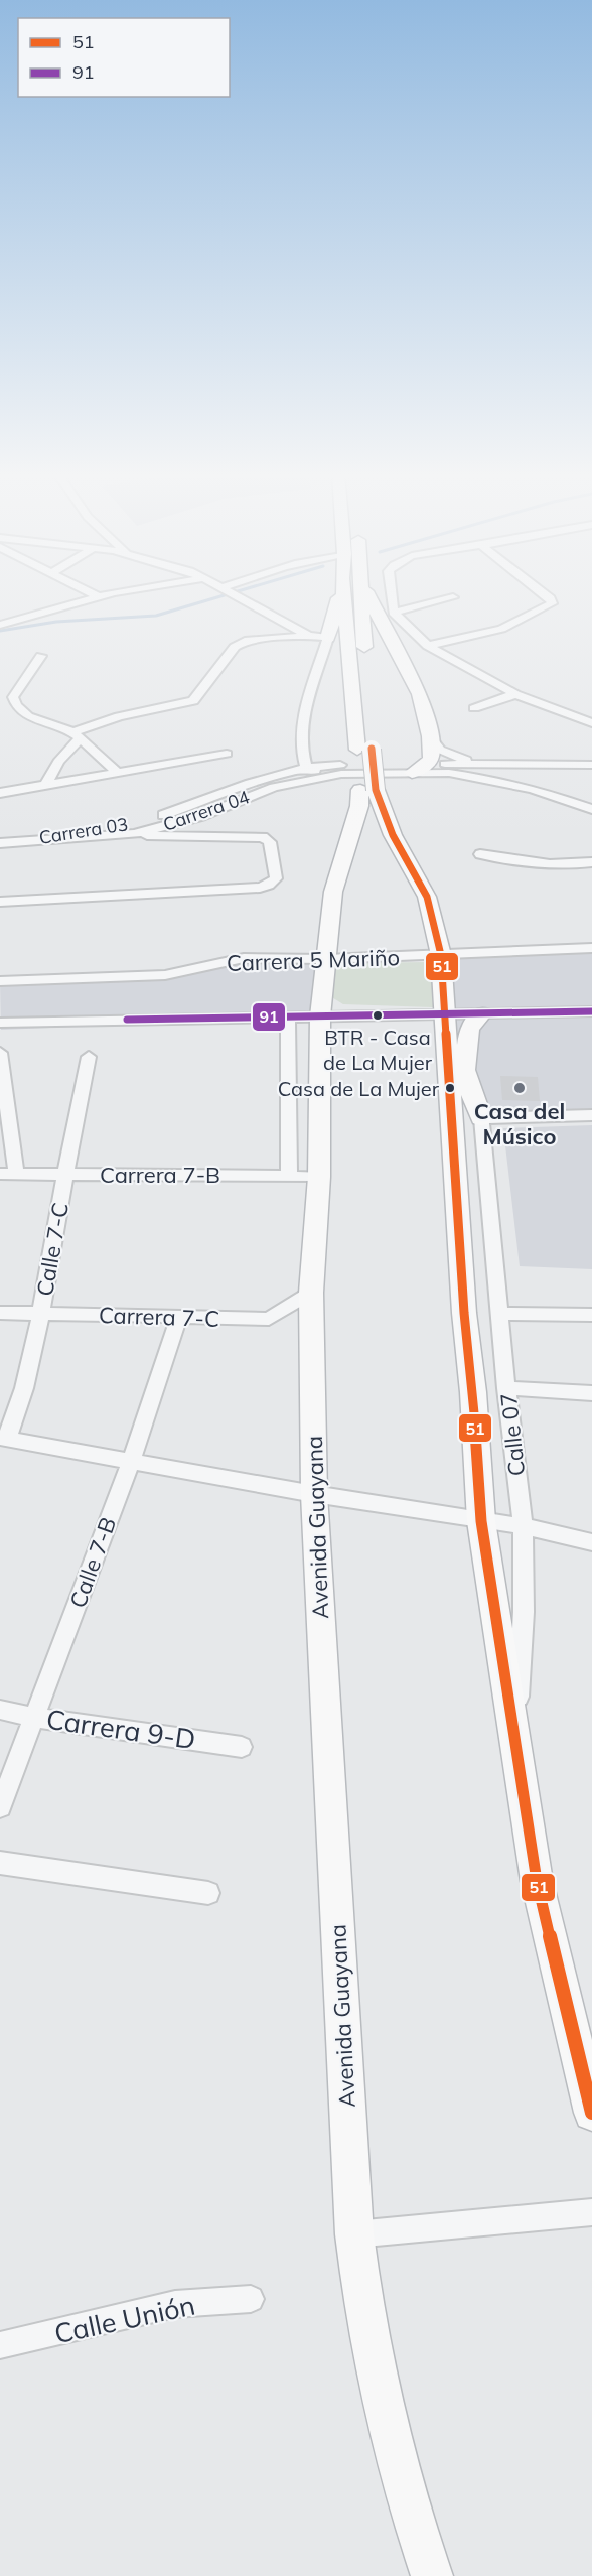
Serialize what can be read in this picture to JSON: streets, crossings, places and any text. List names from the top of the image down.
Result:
{
  "streets": {
    "highway": ["Avenida Guayana"],
    "street": [
      "Carrera 04",
      "Carrera 03",
      "Carrera 5 Mariño",
      "Carrera 7-B",
      "Calle 7-C",
      "Carrera 7-C",
      "Calle 07",
      "Calle 7-B",
      "Carrera 9-D",
      "Calle Unión"
    ]
  },
  "crossings": [
    ["Carrera 04", "Carrera 03"],
    ["Carrera 5 Mariño", "Avenida Guayana"],
    ["Carrera 7-B", "Calle 7-C"],
    ["Carrera 7-B", "Avenida Guayana"],
    ["Calle 7-C", "Carrera 7-C"],
    ["Carrera 7-C", "Avenida Guayana"],
    ["Carrera 7-C", "Calle 7-B"],
    ["Calle 07", "Avenida Guayana"],
    ["Calle 7-B", "Carrera 9-D"]
  ],
  "places": ["BTR - Casa de La Mujer", "Casa de La Mujer", "Casa del Músico"],
  "lines": ["transit line 51", "transit line 91"],
  "legend": ["51", "91"]
}
